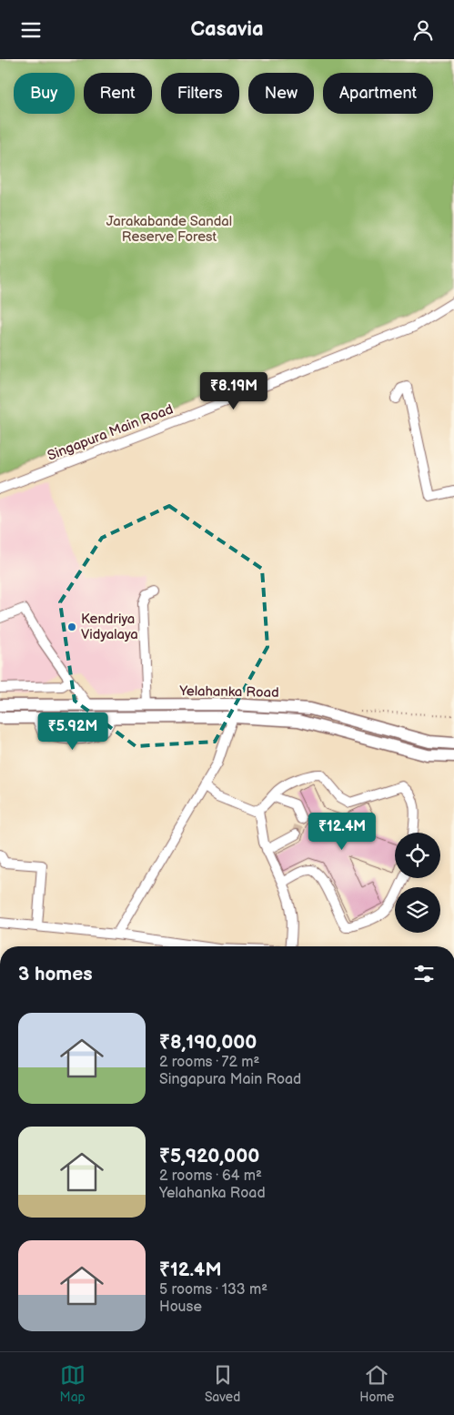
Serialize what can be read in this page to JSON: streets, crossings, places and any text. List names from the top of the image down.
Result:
{
  "streets": {
    "main road": ["Yelahanka Road"],
    "street": ["Singapura Main Road"]
  },
  "parks": ["Jarakabande Sandal Reserve Forest"],
  "places": ["Kendriya Vidyalaya"],
  "page": {
    "header": "Casavia",
    "chip": [
      "Buy",
      "Rent",
      "Filters",
      "New",
      "Apartment"
    ],
    "price": ["₹8.19M", "₹5.92M", "₹12.4M"],
    "heading": "3 homes",
    "list": [
      {
        "name": "₹8,190,000",
        "note": "2 rooms · 72 m² · Singapura Main Road"
      },
      {
        "name": "₹5,920,000",
        "note": "2 rooms · 64 m² · Yelahanka Road"
      },
      {
        "name": "₹12.4M",
        "note": "5 rooms · 133 m² · House"
      }
    ],
    "tabs": ["Map", "Saved", "Home"]
  }
}
